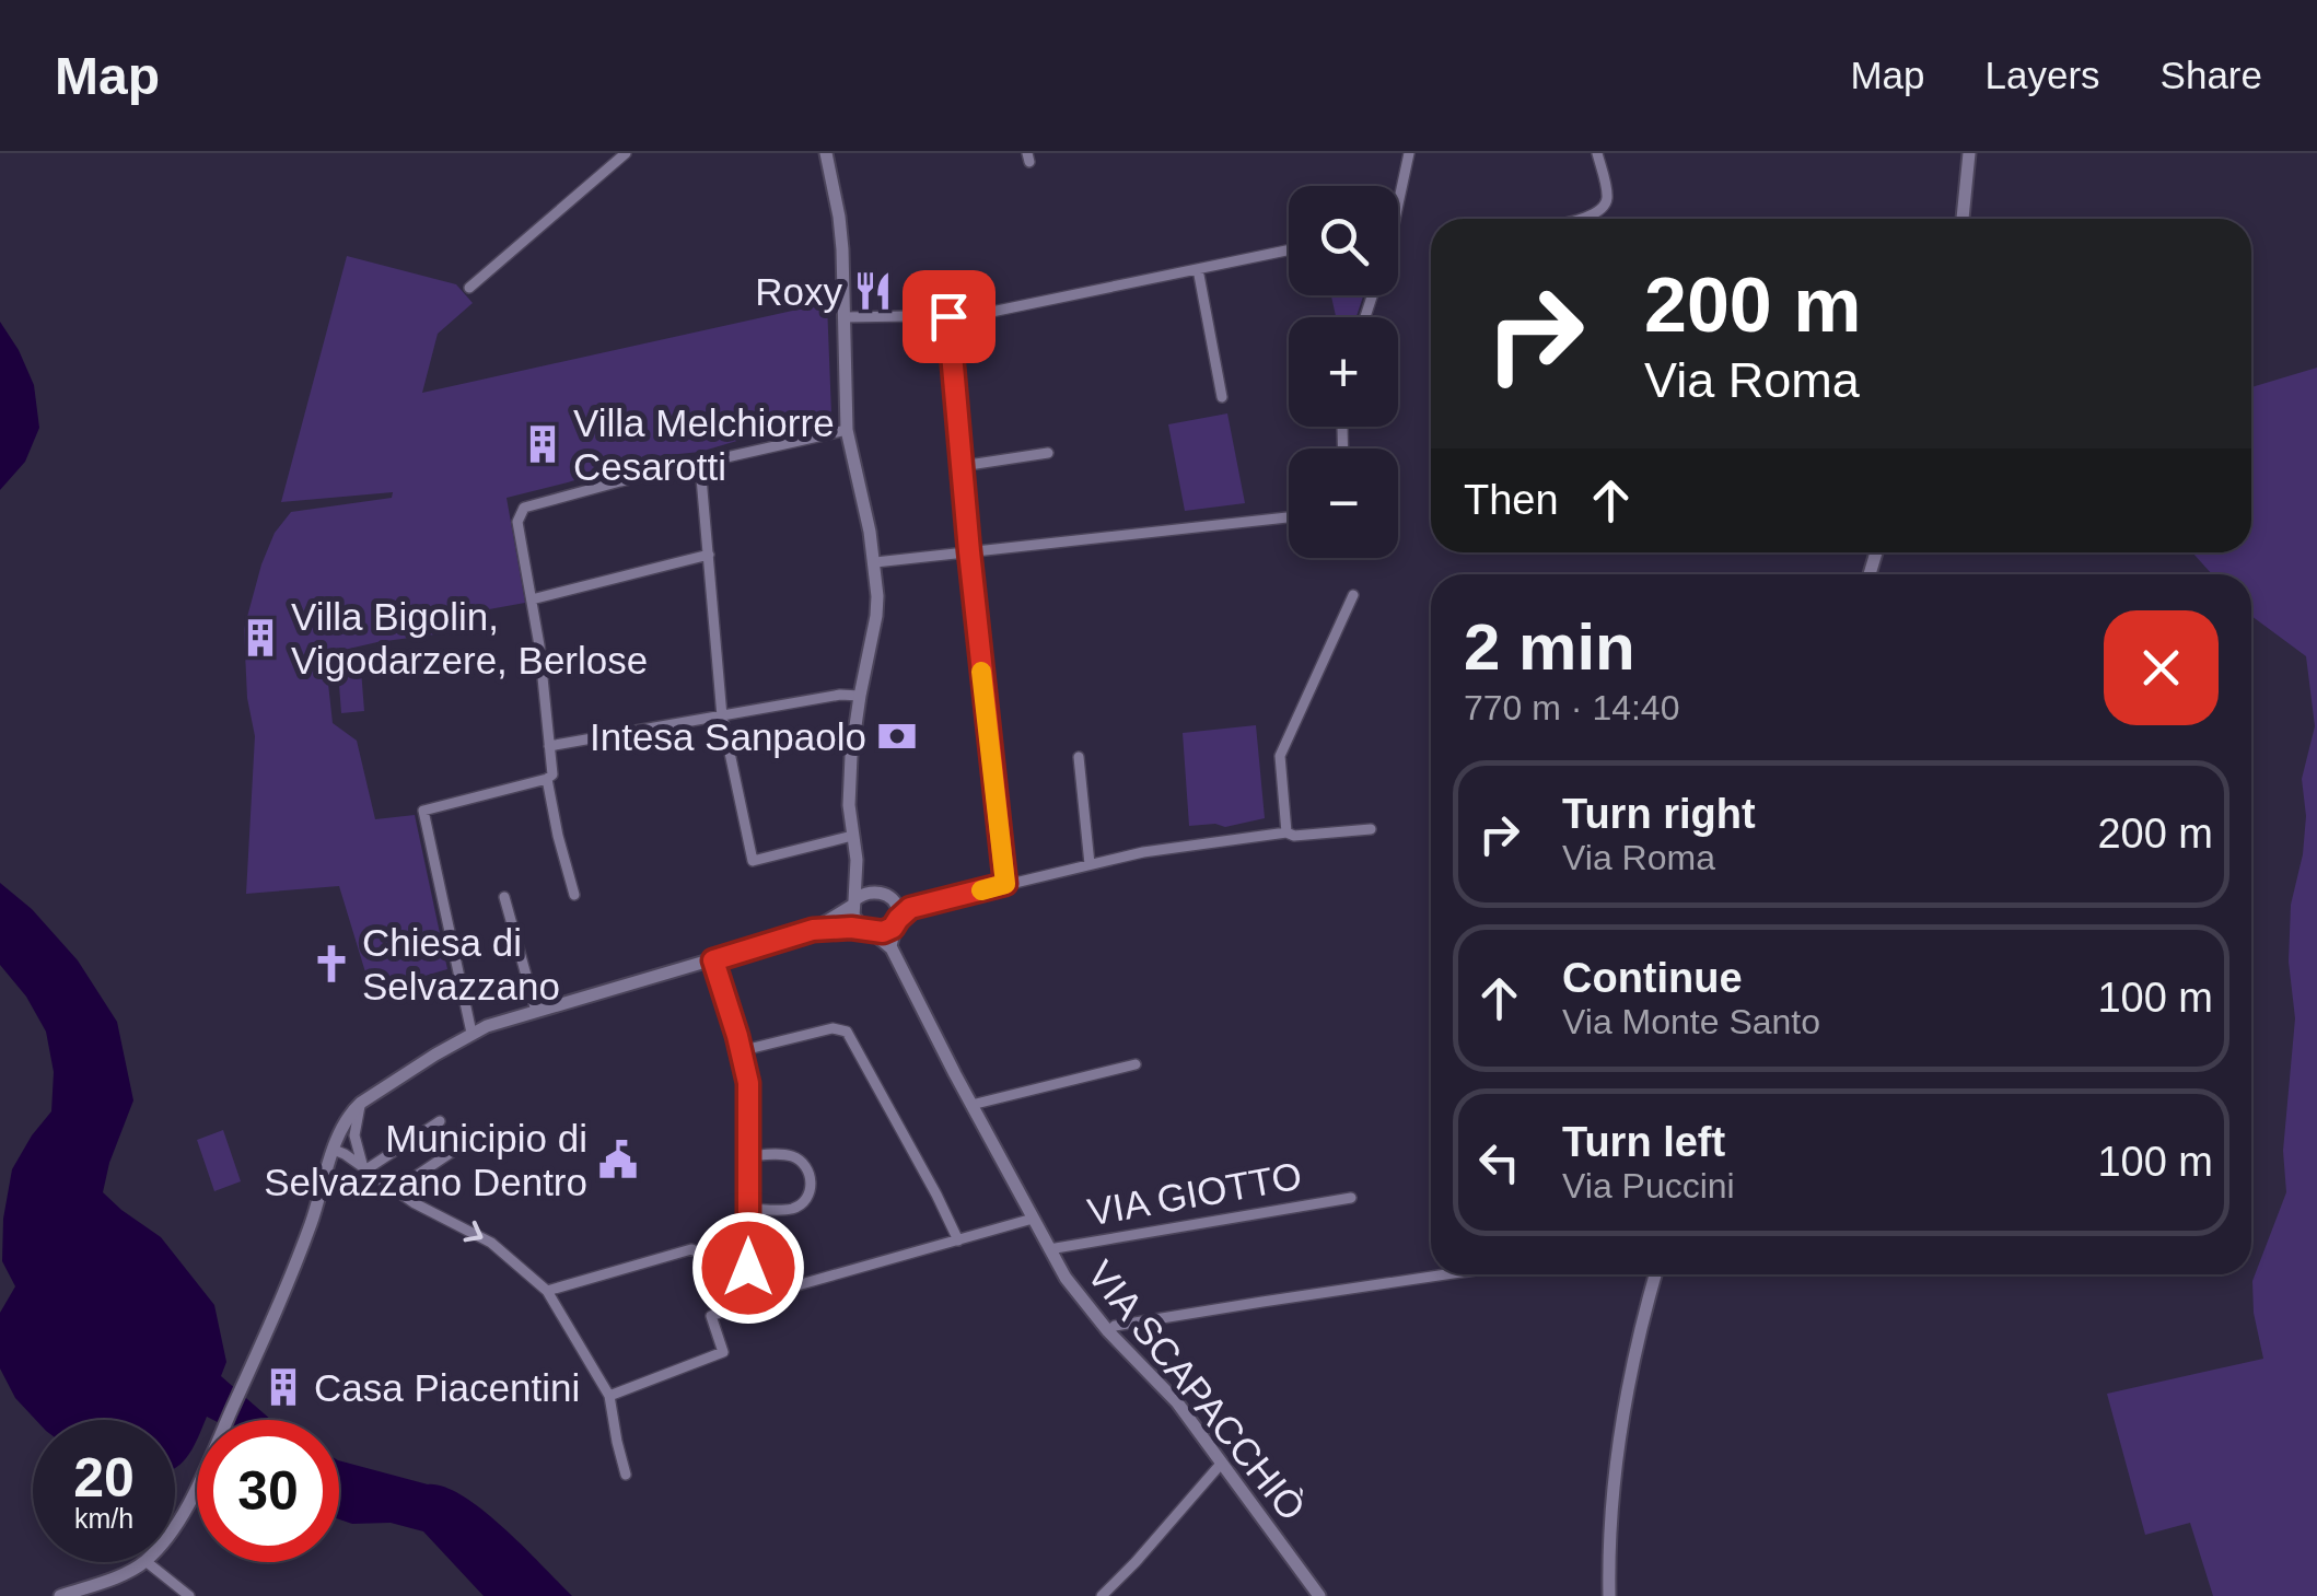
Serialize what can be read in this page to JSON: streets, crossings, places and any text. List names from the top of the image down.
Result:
{
  "streets": {
    "street": ["VIA GIOTTO", "VIA SCAPACCHIÒ"]
  },
  "crossings": [
    ["VIA GIOTTO", "VIA SCAPACCHIÒ"]
  ],
  "places": {
    "restaurant": ["Roxy"],
    "building": ["Villa Melchiorre Cesarotti", "Villa Bigolin, Vigodarzere, Berlose", "Casa Piacentini"],
    "bank": ["Intesa Sanpaolo"],
    "church": ["Chiesa di Selvazzano"],
    "public building": ["Municipio di Selvazzano Dentro"]
  },
  "page": {
    "header": "Map",
    "nav": ["Map", "Layers", "Share"],
    "map_buttons": ["+", "−"],
    "turn": ["200 m", "Via Roma"],
    "then": "Then",
    "heading": ["2 min", "770 m · 14:40"],
    "list": [
      {
        "name": "Turn right",
        "note": "Via Roma",
        "value": "200 m"
      },
      {
        "name": "Continue",
        "note": "Via Monte Santo",
        "value": "100 m"
      },
      {
        "name": "Turn left",
        "note": "Via Puccini",
        "value": "100 m"
      }
    ],
    "speed": "20 km/h",
    "limit": "30"
  }
}
